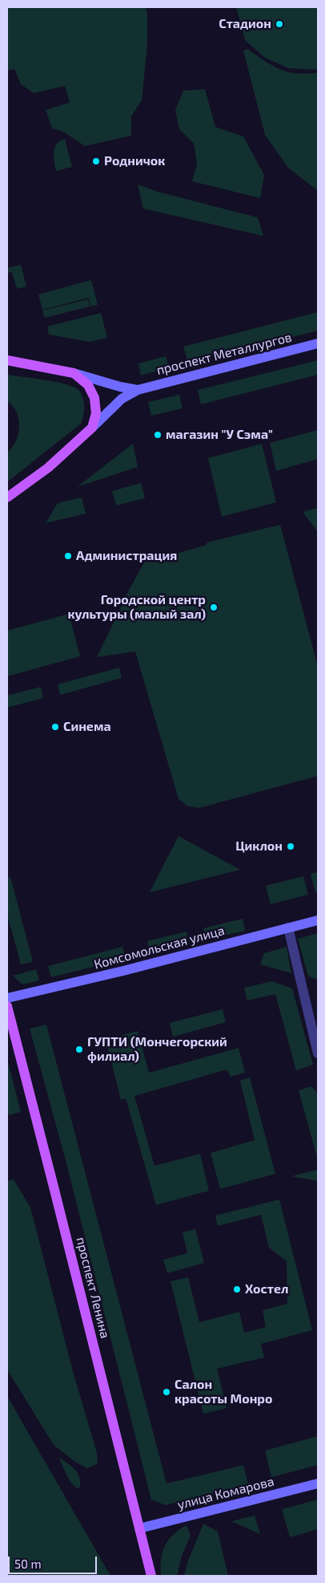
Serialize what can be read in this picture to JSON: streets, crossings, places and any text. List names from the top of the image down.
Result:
{
  "streets": {
    "main road": ["проспект Ленина"],
    "street": ["проспект Металлургов", "Комсомольская улица", "улица Комарова"]
  },
  "crossings": [
    ["проспект Ленина", "улица Комарова"]
  ],
  "places": [
    "Стадион",
    "Родничок",
    "магазин \"У Сэма\"",
    "Администрация",
    "Городской центр культуры (малый зал)",
    "Синема",
    "Циклон",
    "ГУПТИ (Мончегорский филиал)",
    "Хостел",
    "Салон красоты Монро"
  ],
  "scale_bar": "50 m"
}
